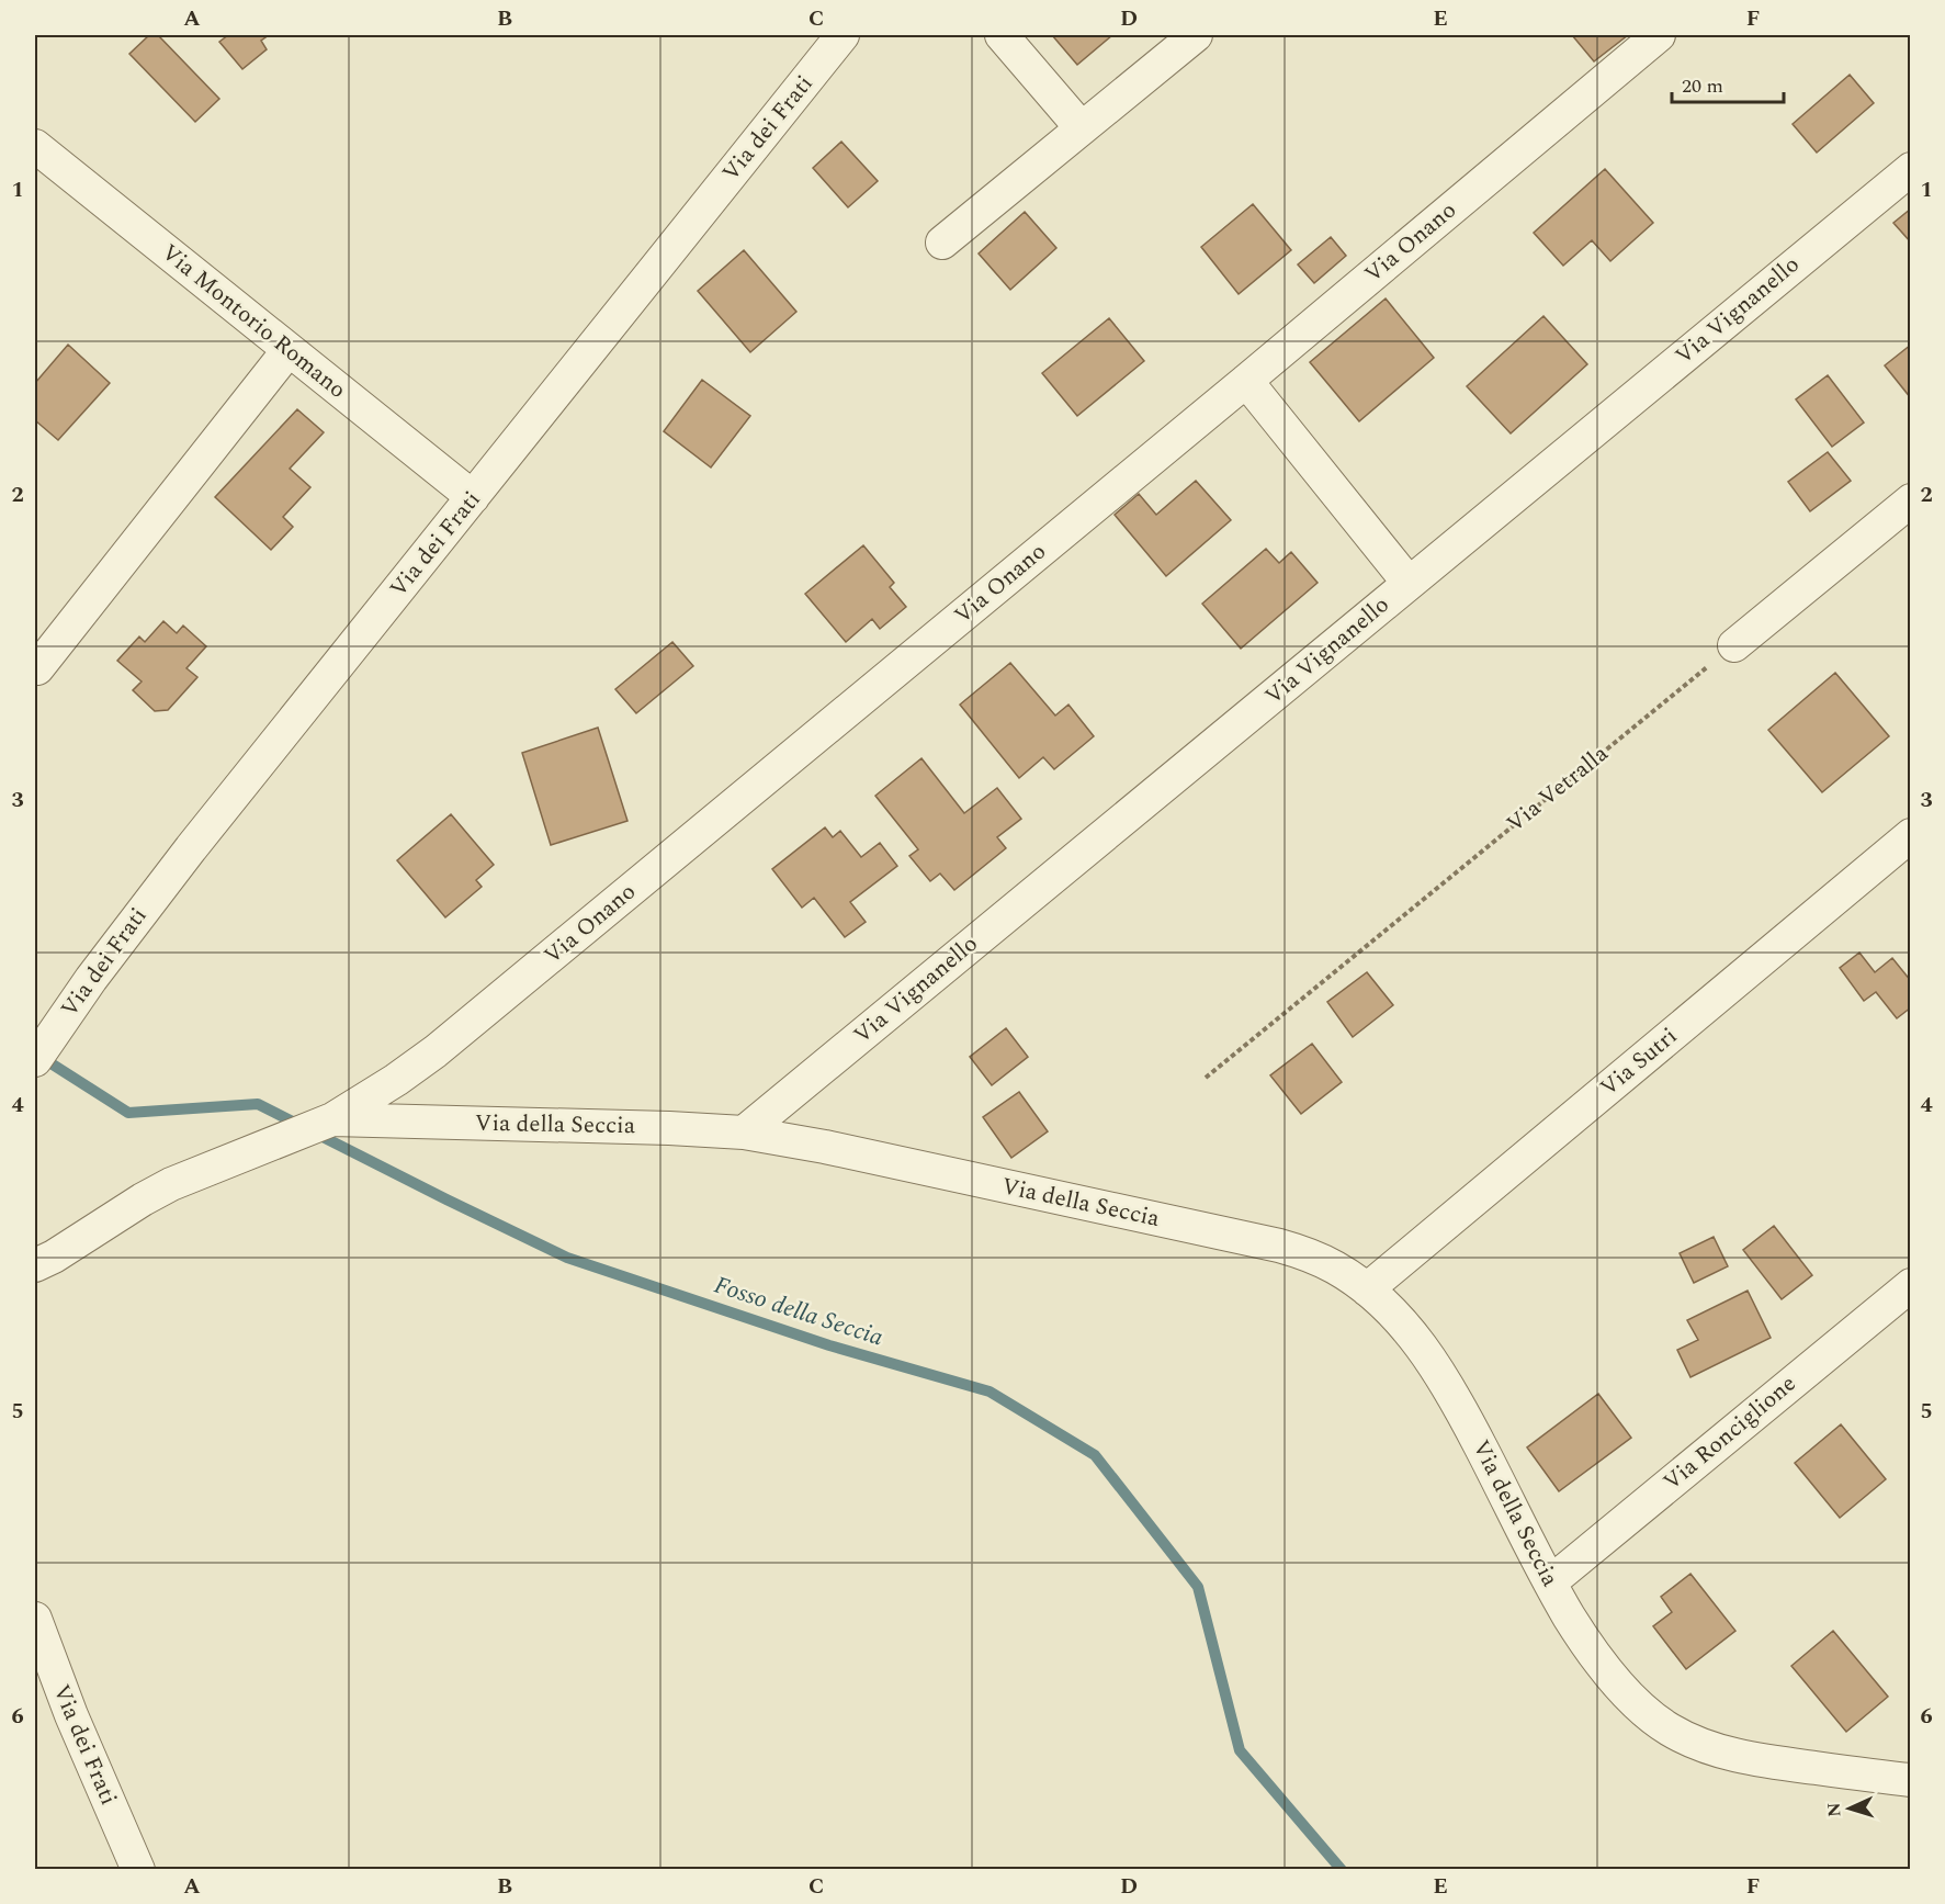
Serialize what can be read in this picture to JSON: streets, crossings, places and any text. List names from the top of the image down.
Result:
{
  "streets": {
    "street": [
      "Via dei Frati",
      "Via Onano",
      "Via Vignanello",
      "Via Montorio Romano",
      "Via Sutri",
      "Via della Seccia",
      "Via Ronciglione"
    ],
    "path": ["Via Vetralla"]
  },
  "crossings": [
    ["Via dei Frati", "Via Montorio Romano"],
    ["Via Onano", "Via della Seccia"],
    ["Via Vignanello", "Via della Seccia"],
    ["Via Sutri", "Via della Seccia"],
    ["Via della Seccia", "Via Ronciglione"]
  ],
  "water": ["Fosso della Seccia"],
  "scale_bar": "20 m",
  "north": "left",
  "grid": {
    "columns": [
      "A",
      "B",
      "C",
      "D",
      "E",
      "F"
    ],
    "rows": [
      "1",
      "2",
      "3",
      "4",
      "5",
      "6"
    ]
  }
}
